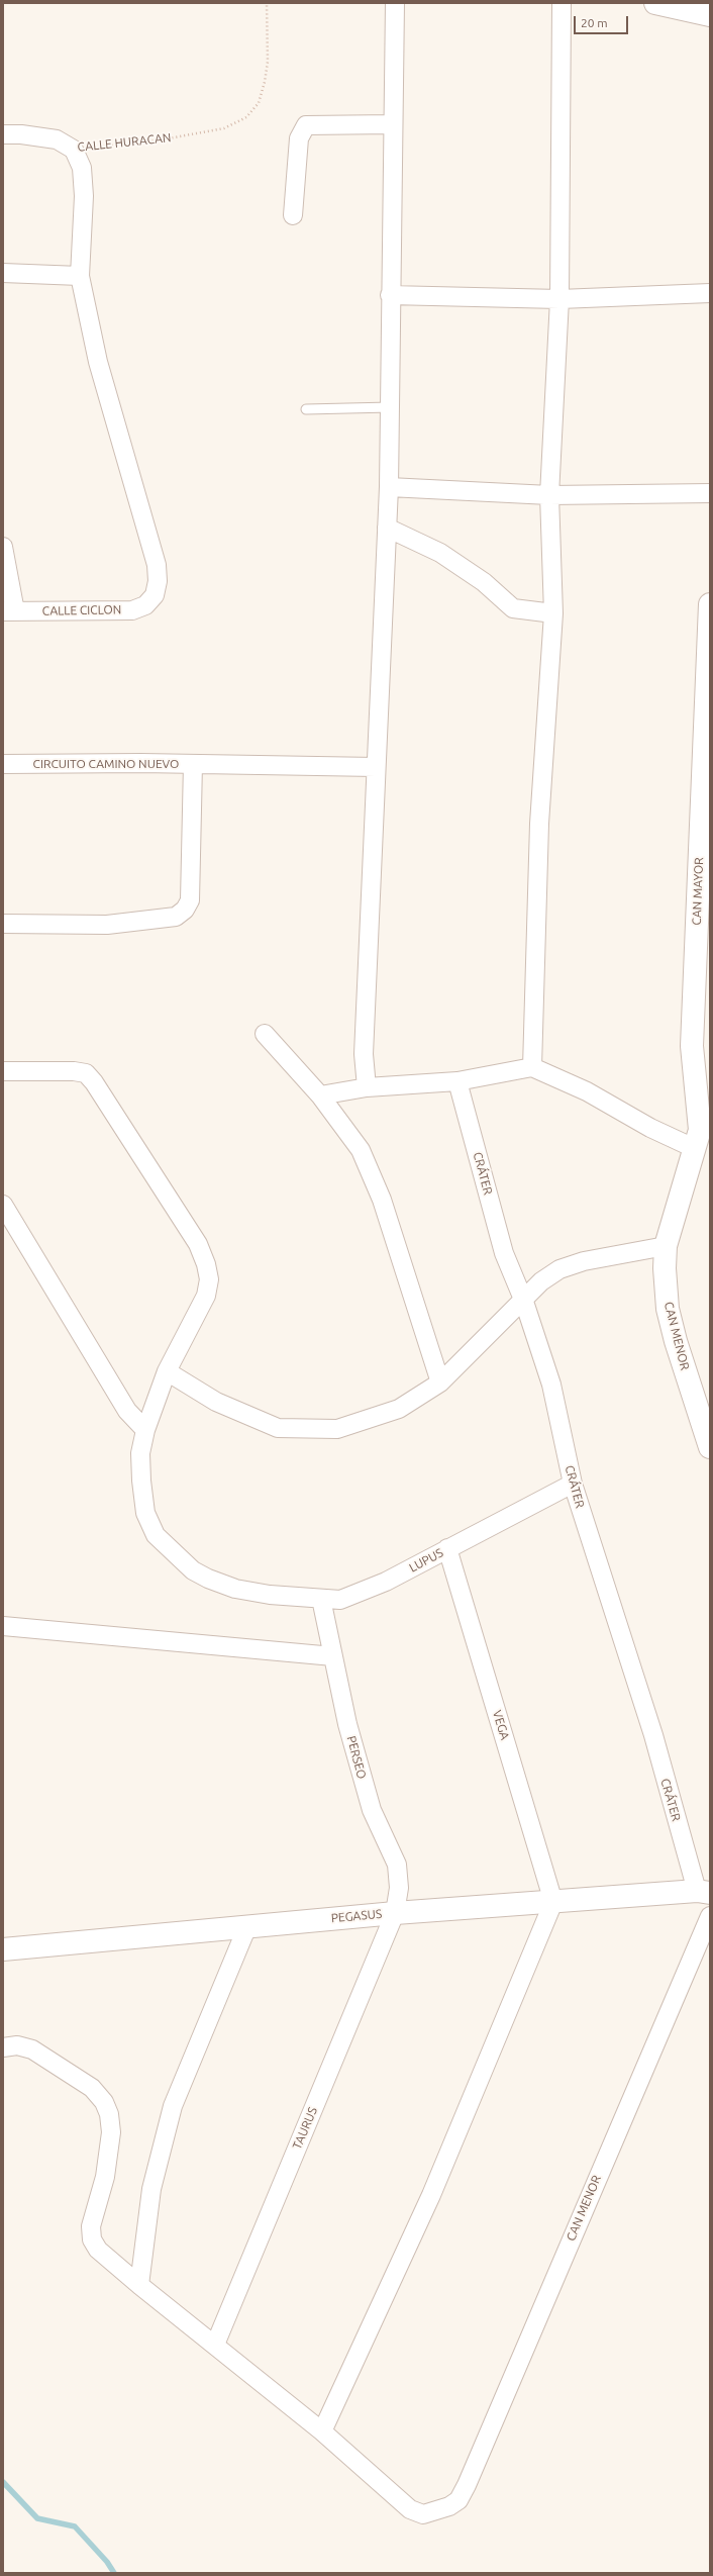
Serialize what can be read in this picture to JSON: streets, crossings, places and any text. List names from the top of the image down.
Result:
{
  "streets": {
    "street": [
      "CALLE HURACAN",
      "CALLE CICLON",
      "CIRCUITO CAMINO NUEVO",
      "CAN MAYOR",
      "CRÁTER",
      "CAN MENOR",
      "LUPUS",
      "VEGA",
      "PERSEO",
      "PEGASUS",
      "TAURUS"
    ]
  },
  "crossings": [
    ["CAN MAYOR", "CAN MENOR"],
    ["CRÁTER", "LUPUS"],
    ["CRÁTER", "PEGASUS"],
    ["LUPUS", "VEGA"],
    ["LUPUS", "PERSEO"],
    ["VEGA", "PEGASUS"],
    ["PERSEO", "PEGASUS"],
    ["PERSEO", "TAURUS"],
    ["PEGASUS", "TAURUS"]
  ],
  "scale_bar": "20 m"
}
